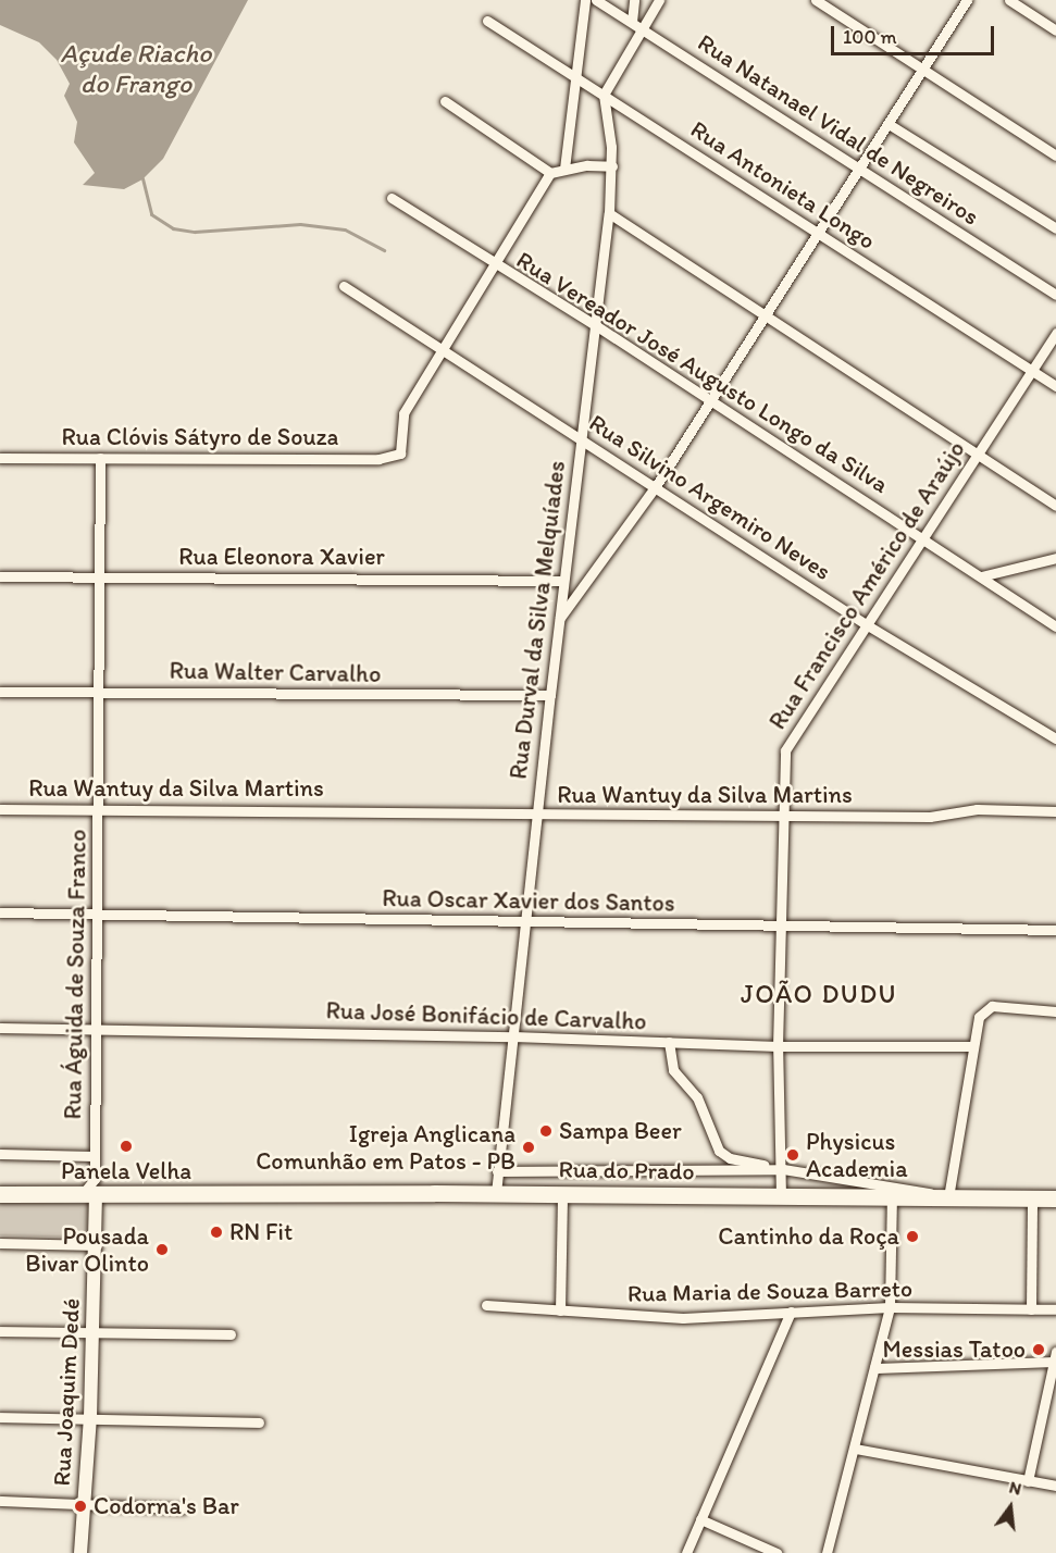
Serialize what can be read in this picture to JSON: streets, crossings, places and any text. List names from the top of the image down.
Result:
{
  "streets": {
    "main road": ["Rua do Prado"],
    "street": [
      "Rua Natanael Vidal de Negreiros",
      "Rua Antonieta Longo",
      "Rua Vereador José Augusto Longo da Silva",
      "Rua Clóvis Sátyro de Souza",
      "Rua Silvino Argemiro Neves",
      "Rua Eleonora Xavier",
      "Rua Francisco Américo de Araújo",
      "Rua Durval da Silva Melquíades",
      "Rua Walter Carvalho",
      "Rua Wantuy da Silva Martins",
      "Rua Oscar Xavier dos Santos",
      "Rua Águida de Souza Franco",
      "Rua José Bonifácio de Carvalho",
      "Rua Maria de Souza Barreto",
      "Rua Joaquim Dedé"
    ]
  },
  "crossings": [
    ["Rua Antonieta Longo", "Rua Francisco Américo de Araújo"],
    ["Rua Antonieta Longo", "Rua Durval da Silva Melquíades"],
    ["Rua Vereador José Augusto Longo da Silva", "Rua Francisco Américo de Araújo"],
    ["Rua Vereador José Augusto Longo da Silva", "Rua Durval da Silva Melquíades"],
    ["Rua Clóvis Sátyro de Souza", "Rua Silvino Argemiro Neves"],
    ["Rua Clóvis Sátyro de Souza", "Rua Águida de Souza Franco"],
    ["Rua Silvino Argemiro Neves", "Rua Francisco Américo de Araújo"],
    ["Rua Silvino Argemiro Neves", "Rua Durval da Silva Melquíades"],
    ["Rua Eleonora Xavier", "Rua Durval da Silva Melquíades"],
    ["Rua Eleonora Xavier", "Rua Águida de Souza Franco"],
    ["Rua Francisco Américo de Araújo", "Rua Wantuy da Silva Martins"],
    ["Rua Francisco Américo de Araújo", "Rua Oscar Xavier dos Santos"],
    ["Rua Francisco Américo de Araújo", "Rua José Bonifácio de Carvalho"],
    ["Rua Francisco Américo de Araújo", "Rua do Prado"],
    ["Rua Durval da Silva Melquíades", "Rua Walter Carvalho"],
    ["Rua Durval da Silva Melquíades", "Rua Wantuy da Silva Martins"],
    ["Rua Durval da Silva Melquíades", "Rua Oscar Xavier dos Santos"],
    ["Rua Durval da Silva Melquíades", "Rua José Bonifácio de Carvalho"],
    ["Rua Durval da Silva Melquíades", "Rua do Prado"],
    ["Rua Walter Carvalho", "Rua Águida de Souza Franco"],
    ["Rua Wantuy da Silva Martins", "Rua Águida de Souza Franco"],
    ["Rua Oscar Xavier dos Santos", "Rua Águida de Souza Franco"],
    ["Rua Águida de Souza Franco", "Rua José Bonifácio de Carvalho"],
    ["Rua Águida de Souza Franco", "Rua do Prado"],
    ["Rua Águida de Souza Franco", "Rua Joaquim Dedé"],
    ["Rua do Prado", "Rua Joaquim Dedé"]
  ],
  "districts": ["JOÃO DUDU"],
  "water": ["Açude Riacho do Frango"],
  "places": [
    "Sampa Beer",
    "Panela Velha",
    "Igreja Anglicana Comunhão em Patos - PB",
    "Physicus Academia",
    "RN Fit",
    "Cantinho da Roça",
    "Pousada Bivar Olinto",
    "Messias Tatoo",
    "Codorna's Bar"
  ],
  "scale_bar": "100 m",
  "north": "top"
}
